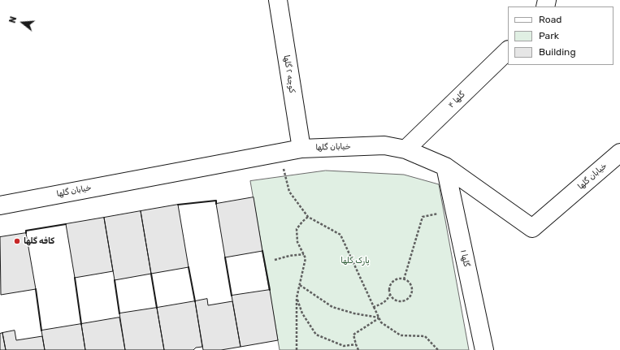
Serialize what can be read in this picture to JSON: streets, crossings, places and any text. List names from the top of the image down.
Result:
{
  "streets": {
    "street": [
      "کوچه ۲ گلها",
      "۴ گلها",
      "خیابان گلها",
      "۱ گلها"
    ]
  },
  "crossings": [
    ["کوچه ۲ گلها", "خیابان گلها"],
    ["۴ گلها", "خیابان گلها"],
    ["خیابان گلها", "۱ گلها"]
  ],
  "parks": ["پارک گلها"],
  "places": ["کافه گلها"],
  "legend": ["Road", "Park", "Building"],
  "north": "left"
}
